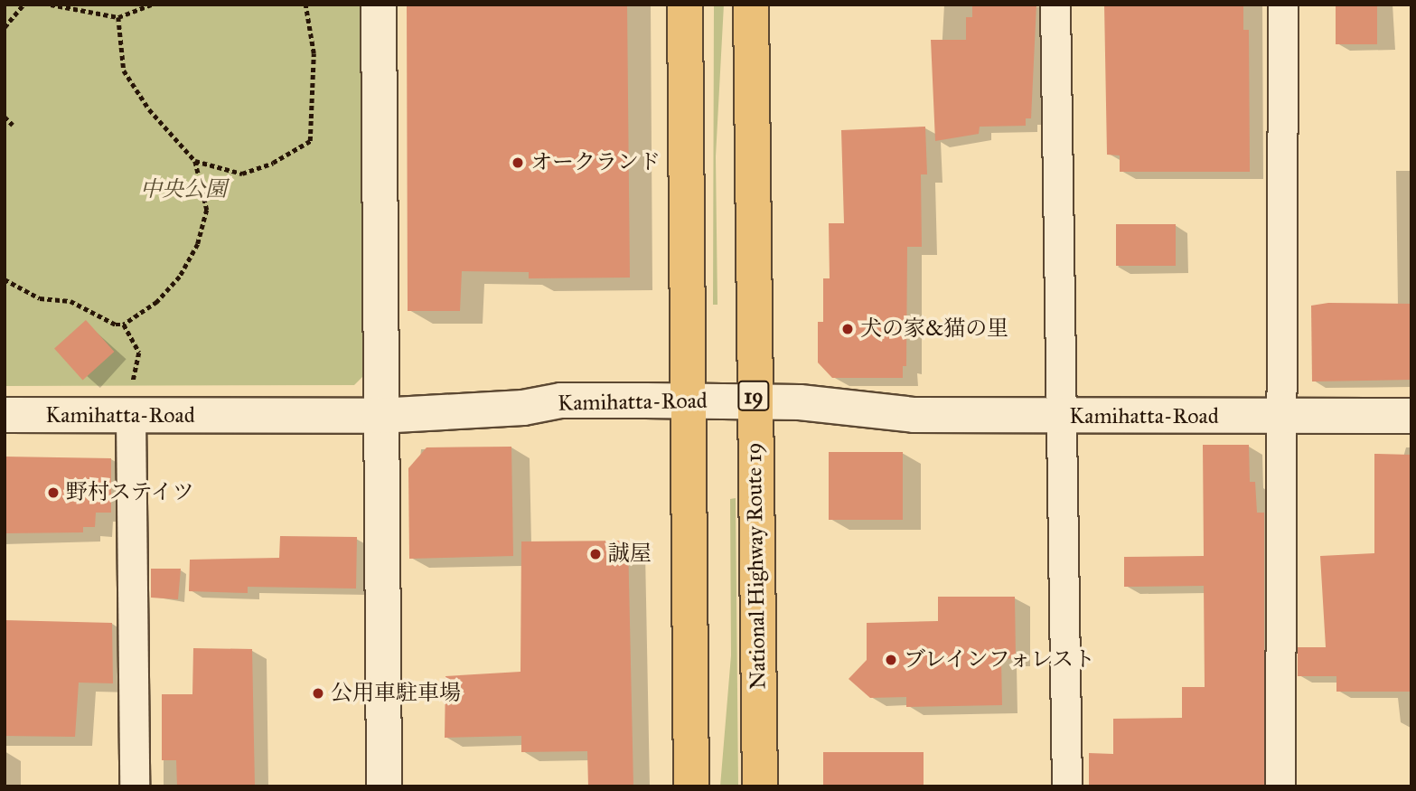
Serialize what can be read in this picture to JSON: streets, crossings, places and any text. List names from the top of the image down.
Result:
{
  "streets": {
    "highway": ["19", "National Highway Route 19"],
    "street": ["Kamihatta-Road"]
  },
  "crossings": [
    ["Kamihatta-Road", "National Highway Route 19"]
  ],
  "parks": ["中央公園"],
  "places": [
    "オークランド",
    "犬の家&猫の里",
    "野村ステイツ",
    "誠屋",
    "ブレインフォレスト",
    "公用車駐車場"
  ]
}
